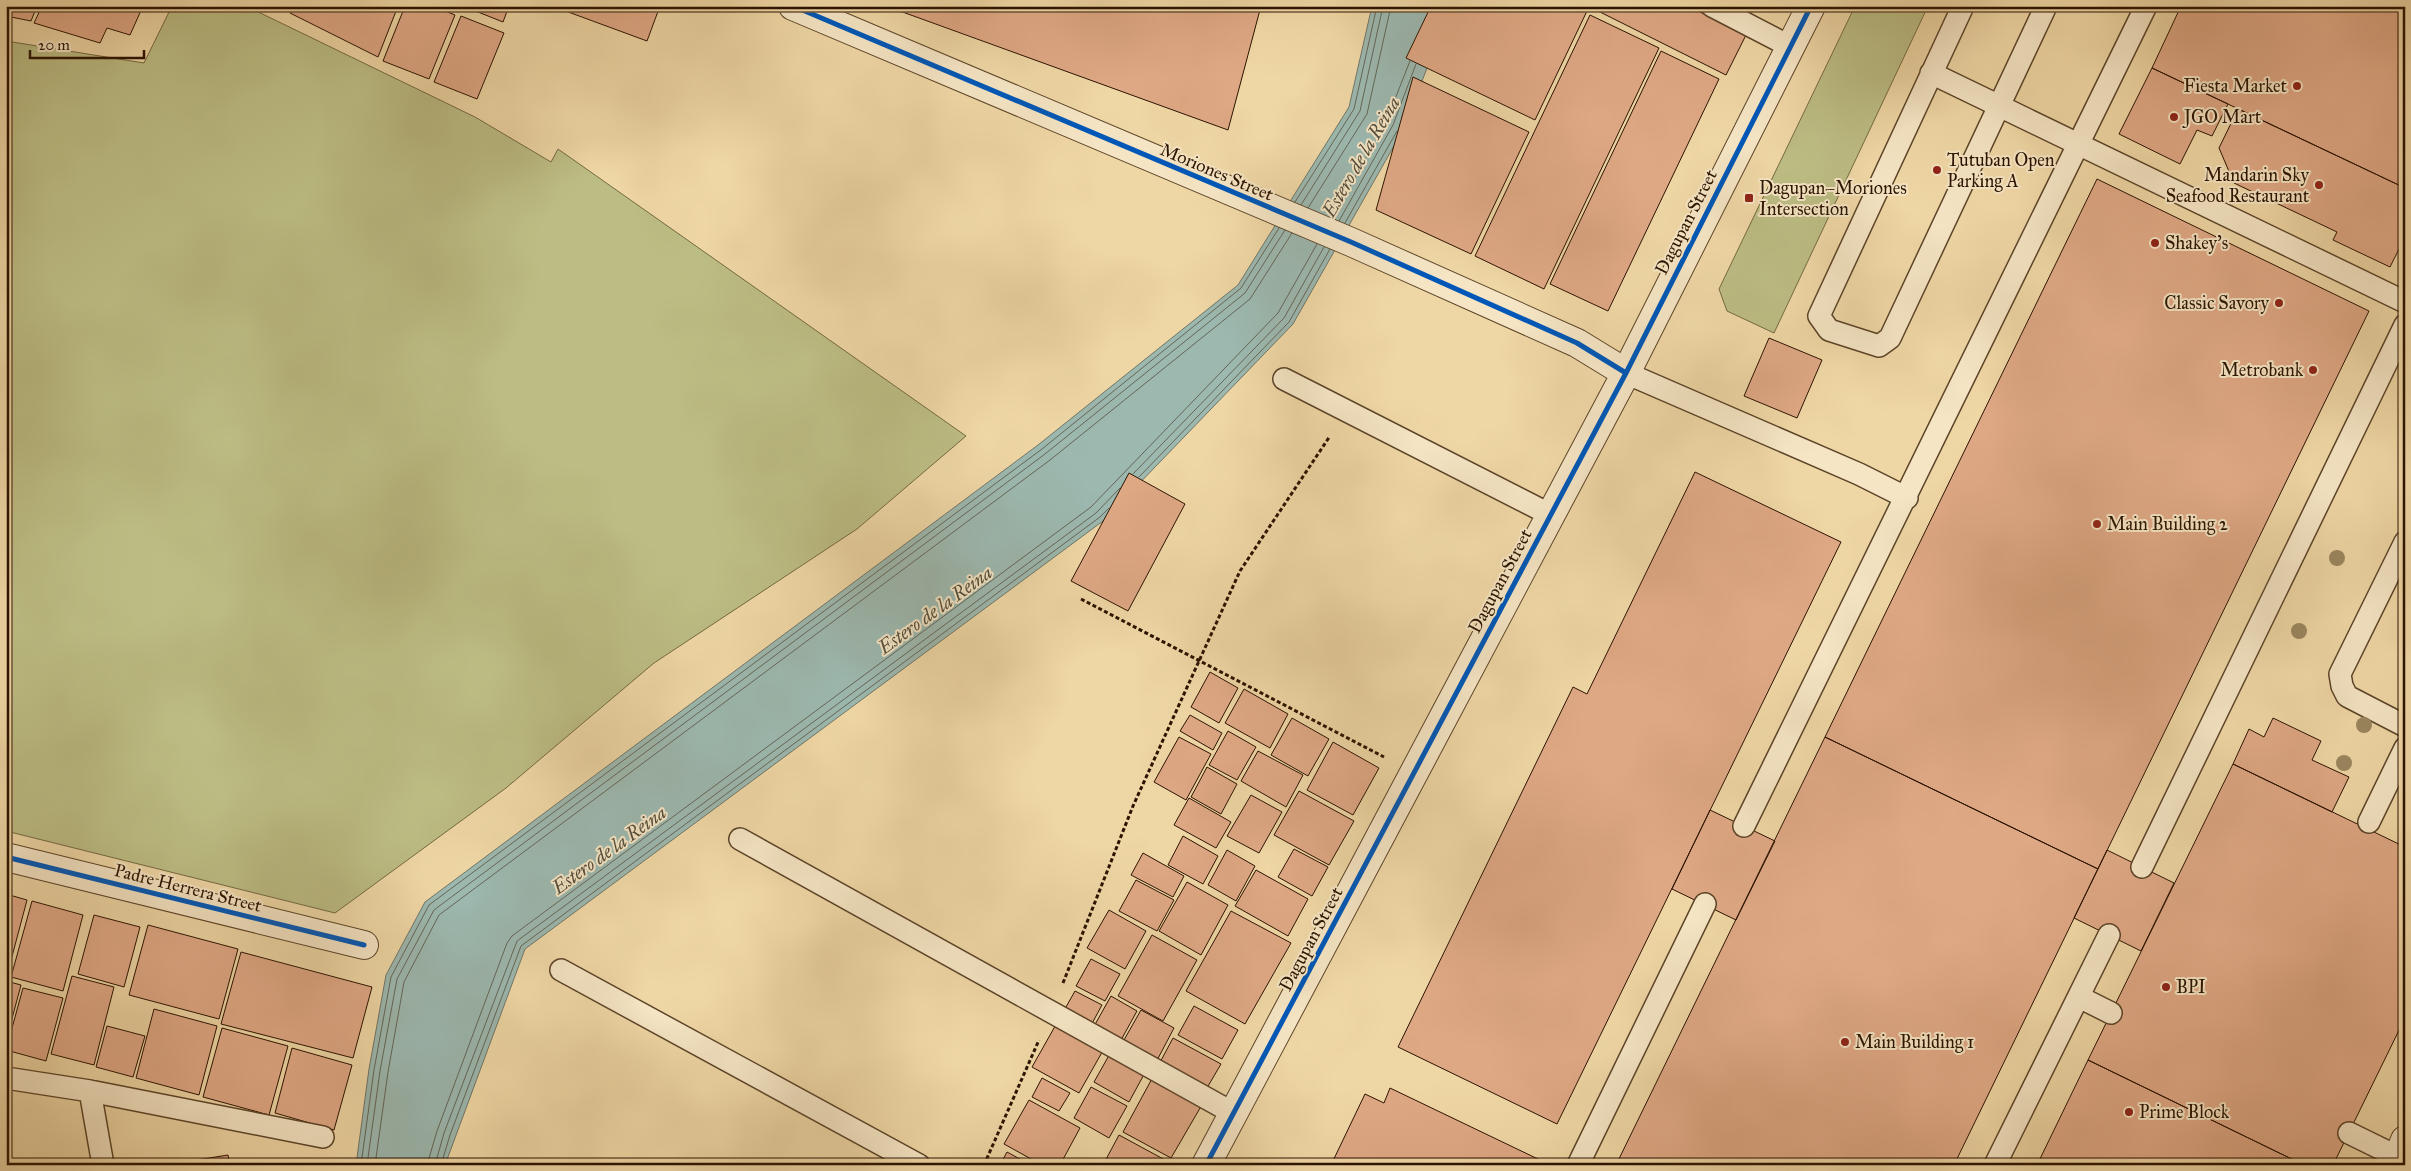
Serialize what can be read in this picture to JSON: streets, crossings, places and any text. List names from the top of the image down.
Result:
{
  "streets": {
    "street": ["Moriones Street", "Dagupan Street", "Padre Herrera Street"]
  },
  "crossings": [
    ["Moriones Street", "Dagupan Street"]
  ],
  "water": ["Estero de la Reina"],
  "places": {
    "other": [
      "Fiesta Market",
      "JGO Mart",
      "Tutuban Open Parking A",
      "Mandarin Sky Seafood Restaurant",
      "Shakey's",
      "Classic Savory",
      "Metrobank",
      "Main Building 2",
      "BPI",
      "Main Building 1",
      "Prime Block"
    ],
    "transit": ["Dagupan–Moriones Intersection"]
  },
  "scale_bar": "20 m"
}
